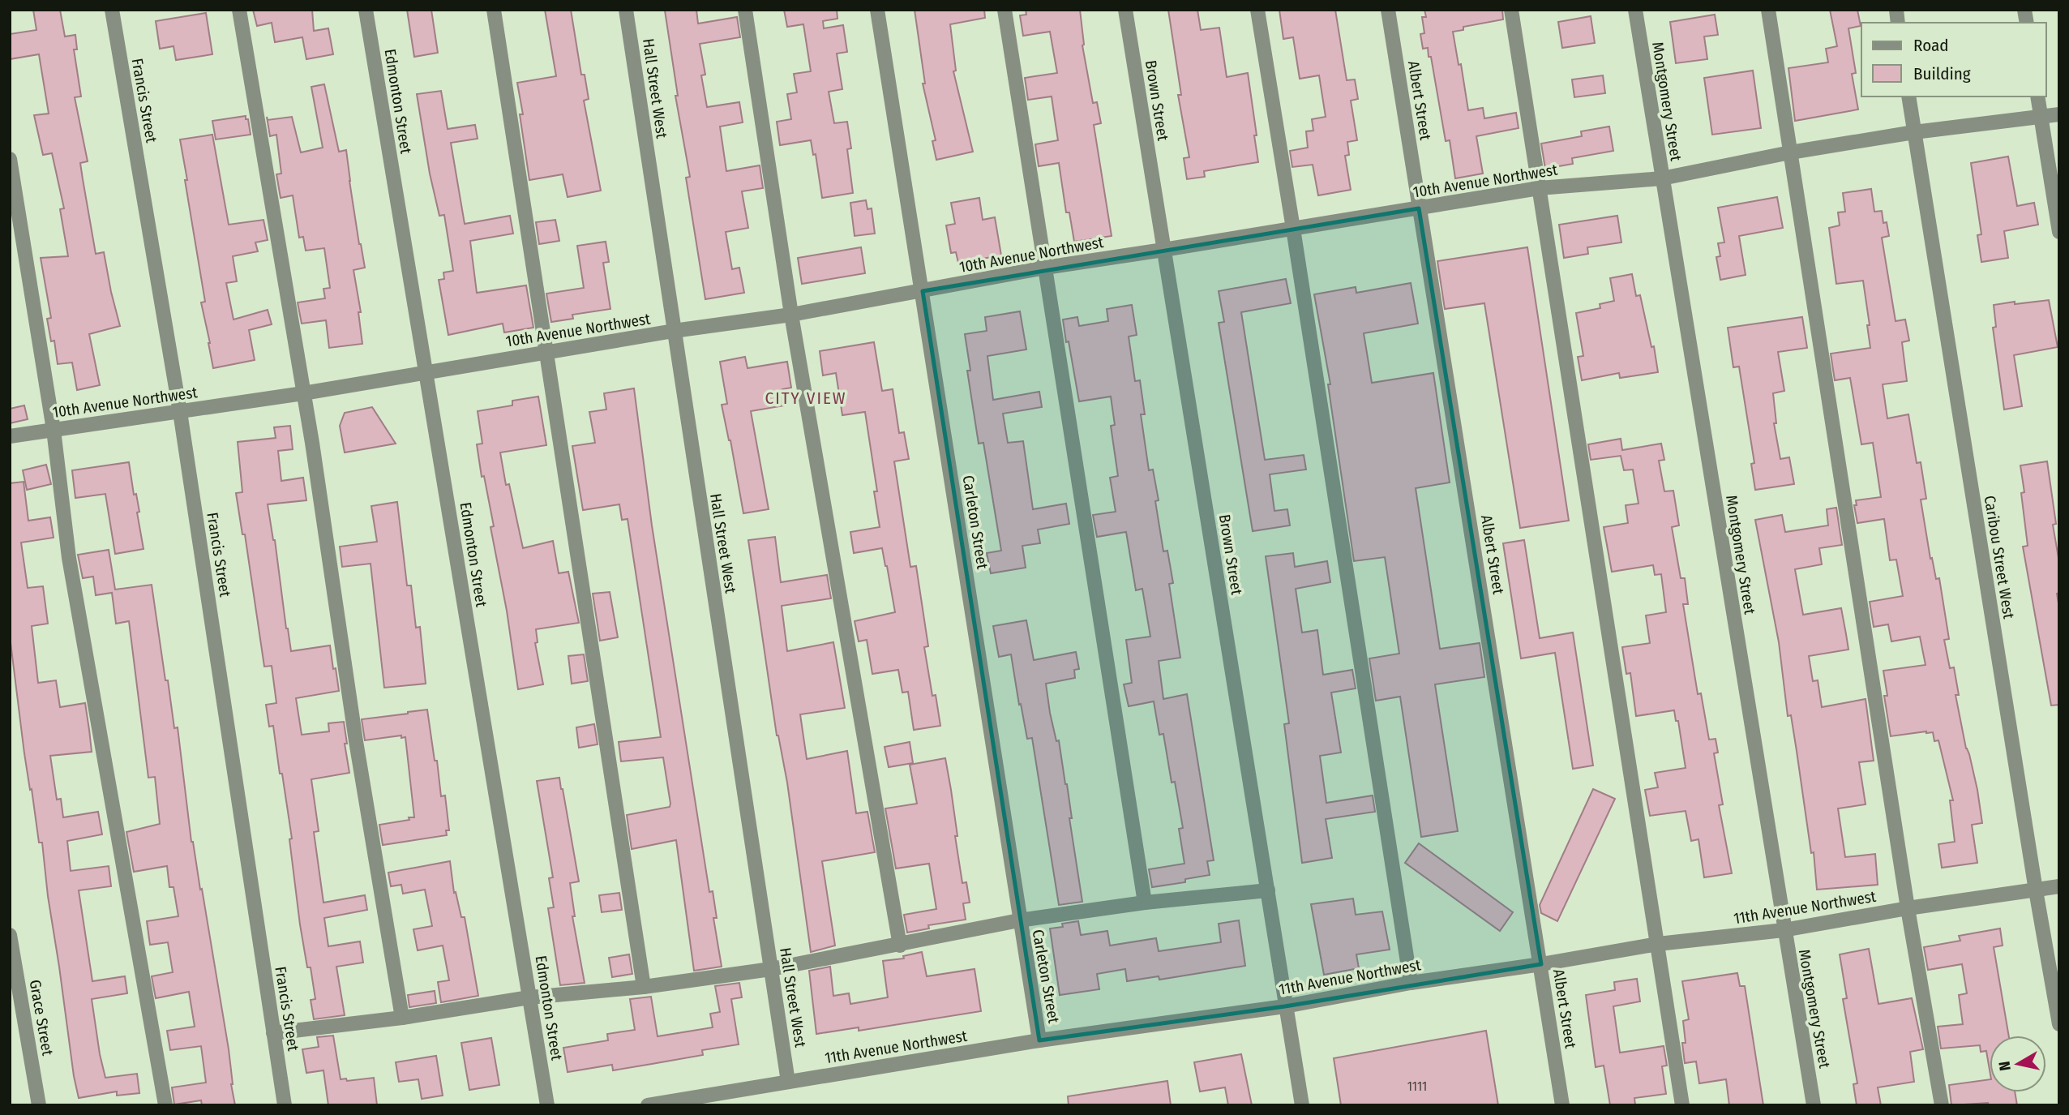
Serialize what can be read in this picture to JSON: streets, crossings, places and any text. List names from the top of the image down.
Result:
{
  "streets": {
    "street": [
      "Hall Street West",
      "Francis Street",
      "Brown Street",
      "Albert Street",
      "Edmonton Street",
      "Montgomery Street",
      "10th Avenue Northwest",
      "Carleton Street",
      "Caribou Street West",
      "11th Avenue Northwest",
      "Grace Street"
    ]
  },
  "crossings": [
    ["Hall Street West", "10th Avenue Northwest"],
    ["Hall Street West", "11th Avenue Northwest"],
    ["Francis Street", "10th Avenue Northwest"],
    ["Brown Street", "10th Avenue Northwest"],
    ["Brown Street", "11th Avenue Northwest"],
    ["Albert Street", "10th Avenue Northwest"],
    ["Albert Street", "11th Avenue Northwest"],
    ["Edmonton Street", "10th Avenue Northwest"],
    ["Montgomery Street", "10th Avenue Northwest"],
    ["Montgomery Street", "11th Avenue Northwest"],
    ["10th Avenue Northwest", "Carleton Street"],
    ["10th Avenue Northwest", "Caribou Street West"],
    ["Carleton Street", "11th Avenue Northwest"],
    ["Caribou Street West", "11th Avenue Northwest"]
  ],
  "districts": ["CITY VIEW"],
  "house_numbers": ["1111"],
  "legend": ["Road", "Building"],
  "north": "left"
}
